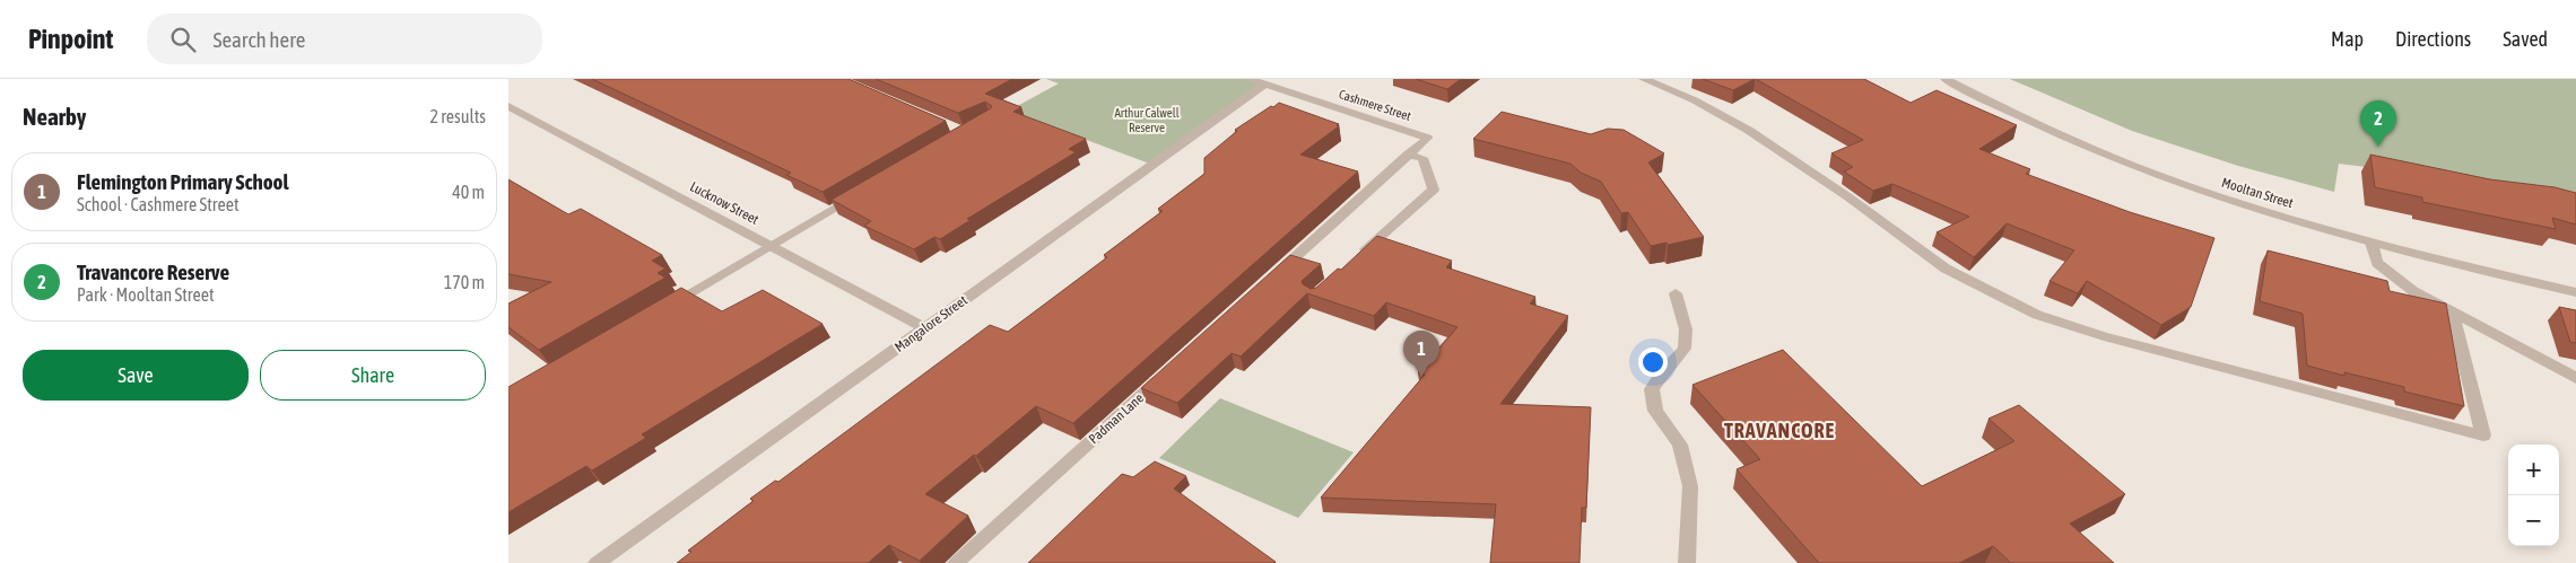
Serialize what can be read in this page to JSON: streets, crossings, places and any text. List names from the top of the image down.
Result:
{
  "streets": {
    "street": [
      "Cashmere Street",
      "Mooltan Street",
      "Lucknow Street",
      "Mangalore Street",
      "Padman Lane"
    ]
  },
  "crossings": [
    ["Cashmere Street", "Mangalore Street"],
    ["Lucknow Street", "Mangalore Street"]
  ],
  "districts": ["TRAVANCORE"],
  "parks": ["Arthur Calwell Reserve"],
  "page": {
    "header": "Pinpoint",
    "search": "Search here",
    "nav": ["Map", "Directions", "Saved"],
    "heading": ["Nearby", "2 results"],
    "pins": ["2", "1"],
    "list": [
      {
        "mark": "1",
        "name": "Flemington Primary School",
        "note": "School · Cashmere Street",
        "value": "40 m"
      },
      {
        "mark": "2",
        "name": "Travancore Reserve",
        "note": "Park · Mooltan Street",
        "value": "170 m"
      }
    ],
    "buttons": ["Save", "Share"],
    "map_buttons": ["+", "−"]
  }
}
